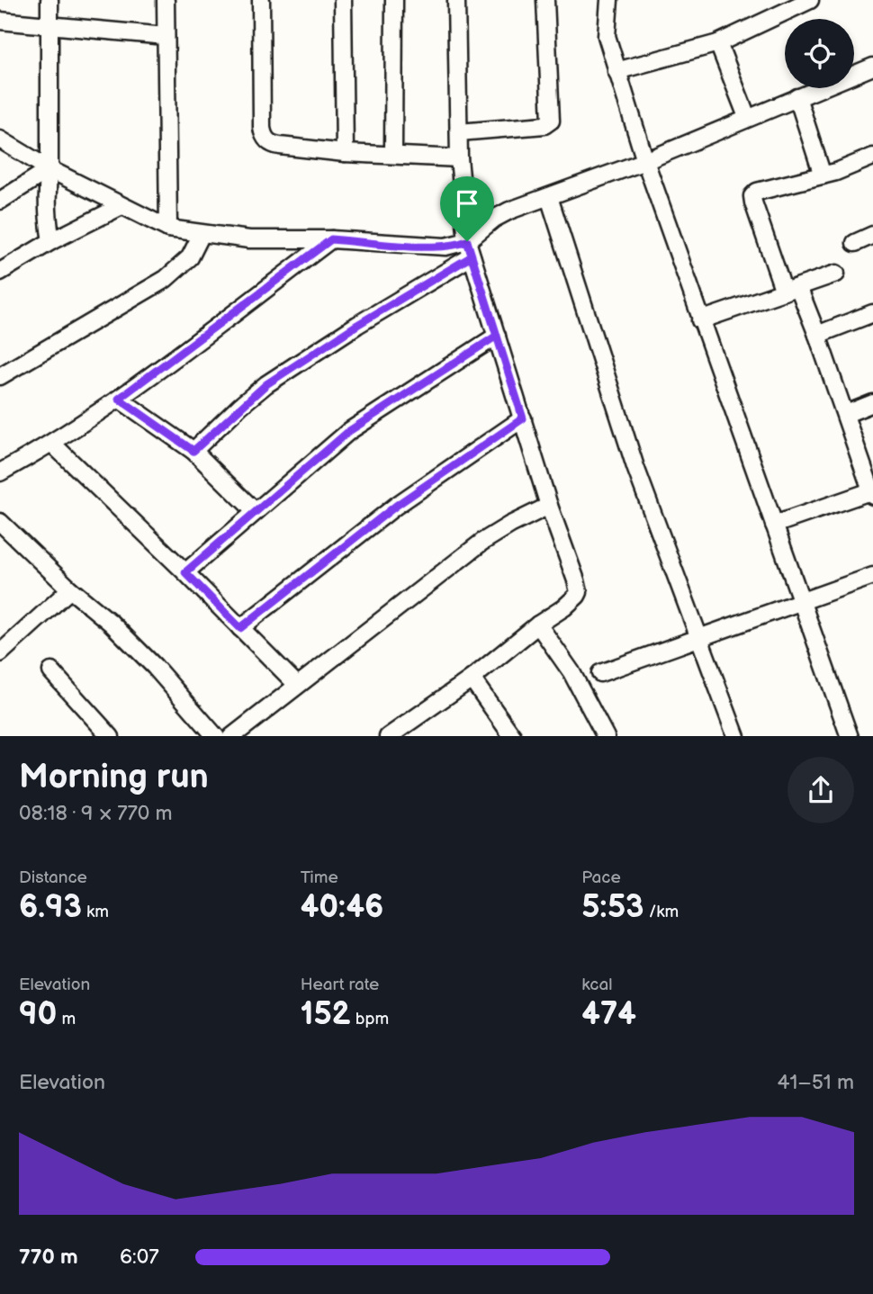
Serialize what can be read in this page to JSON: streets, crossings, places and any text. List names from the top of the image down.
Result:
{
  "page": {
    "heading": ["Morning run", "08:18 · 9 × 770 m"],
    "stats": [
      ["Distance", "6.93 km"],
      ["Time", "40:46"],
      ["Pace", "5:53 /km"],
      ["Elevation", "90 m"],
      ["Heart rate", "152 bpm"],
      ["kcal", "474"]
    ],
    "chart": ["Elevation", "41–51 m"],
    "list": [
      {
        "name": "770 m",
        "note": "6:07"
      }
    ]
  }
}
